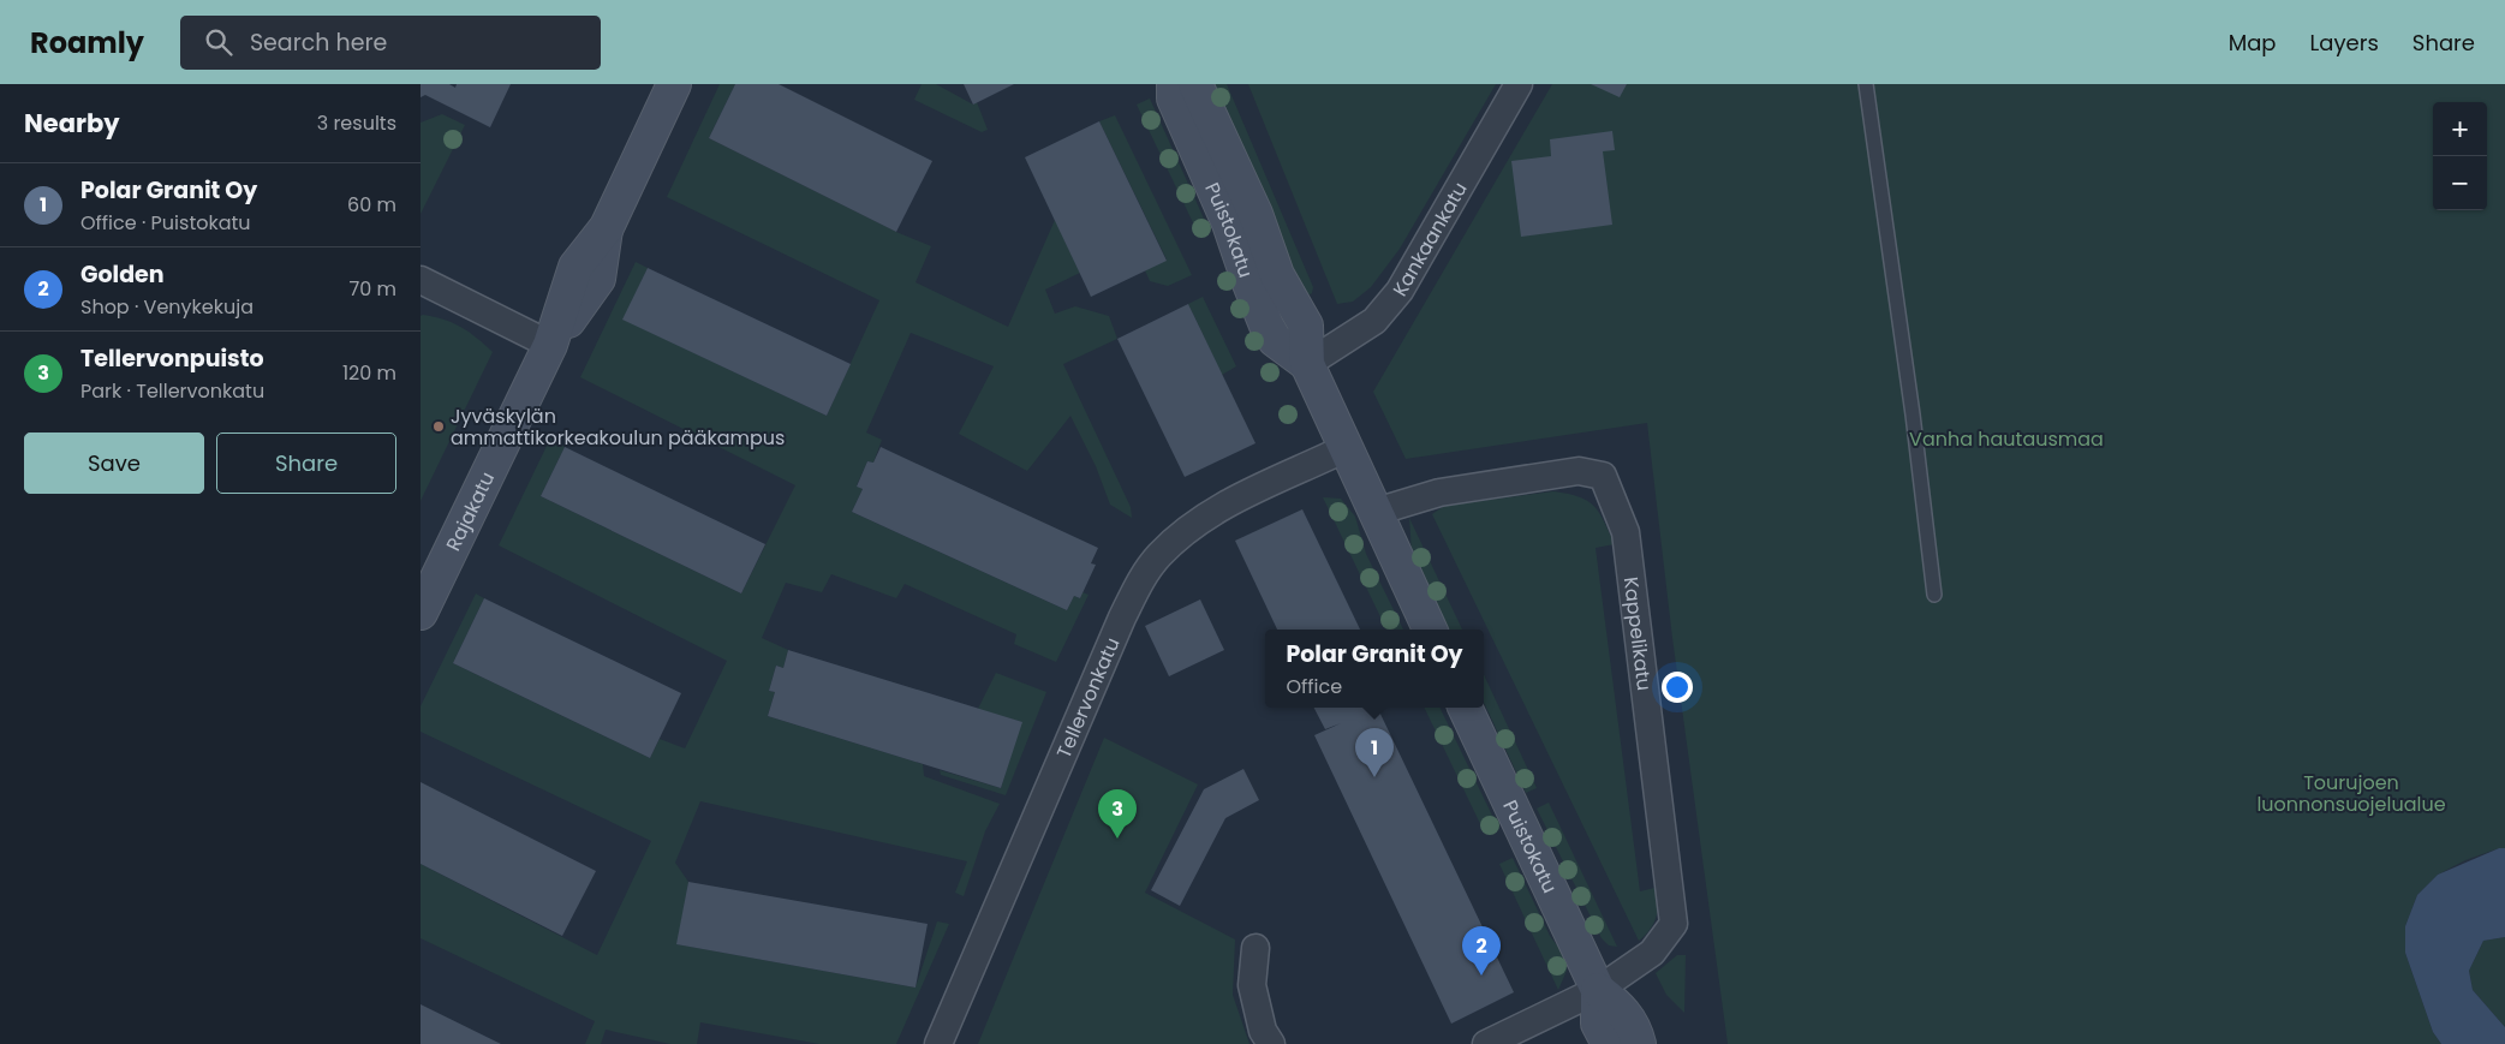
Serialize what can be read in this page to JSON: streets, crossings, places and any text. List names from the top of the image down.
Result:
{
  "streets": {
    "main road": ["Puistokatu", "Rajakatu"],
    "street": ["Kankaankatu", "Kappelikatu", "Tellervonkatu"]
  },
  "crossings": [
    ["Puistokatu", "Kankaankatu"],
    ["Puistokatu", "Kappelikatu"],
    ["Puistokatu", "Tellervonkatu"]
  ],
  "parks": ["Vanha hautausmaa", "Tourujoen luonnonsuojelualue"],
  "places": ["Jyväskylän ammattikorkeakoulun pääkampus"],
  "page": {
    "header": "Roamly",
    "search": "Search here",
    "nav": ["Map", "Layers", "Share"],
    "heading": ["Nearby", "3 results"],
    "map_buttons": ["+", "−"],
    "list": [
      {
        "mark": "1",
        "name": "Polar Granit Oy",
        "note": "Office · Puistokatu",
        "value": "60 m"
      },
      {
        "mark": "2",
        "name": "Golden",
        "note": "Shop · Venykekuja",
        "value": "70 m"
      },
      {
        "mark": "3",
        "name": "Tellervonpuisto",
        "note": "Park · Tellervonkatu",
        "value": "120 m"
      }
    ],
    "buttons": ["Save", "Share"],
    "popup": ["Polar Granit Oy", "Office"],
    "pins": ["1", "3", "2"]
  }
}
